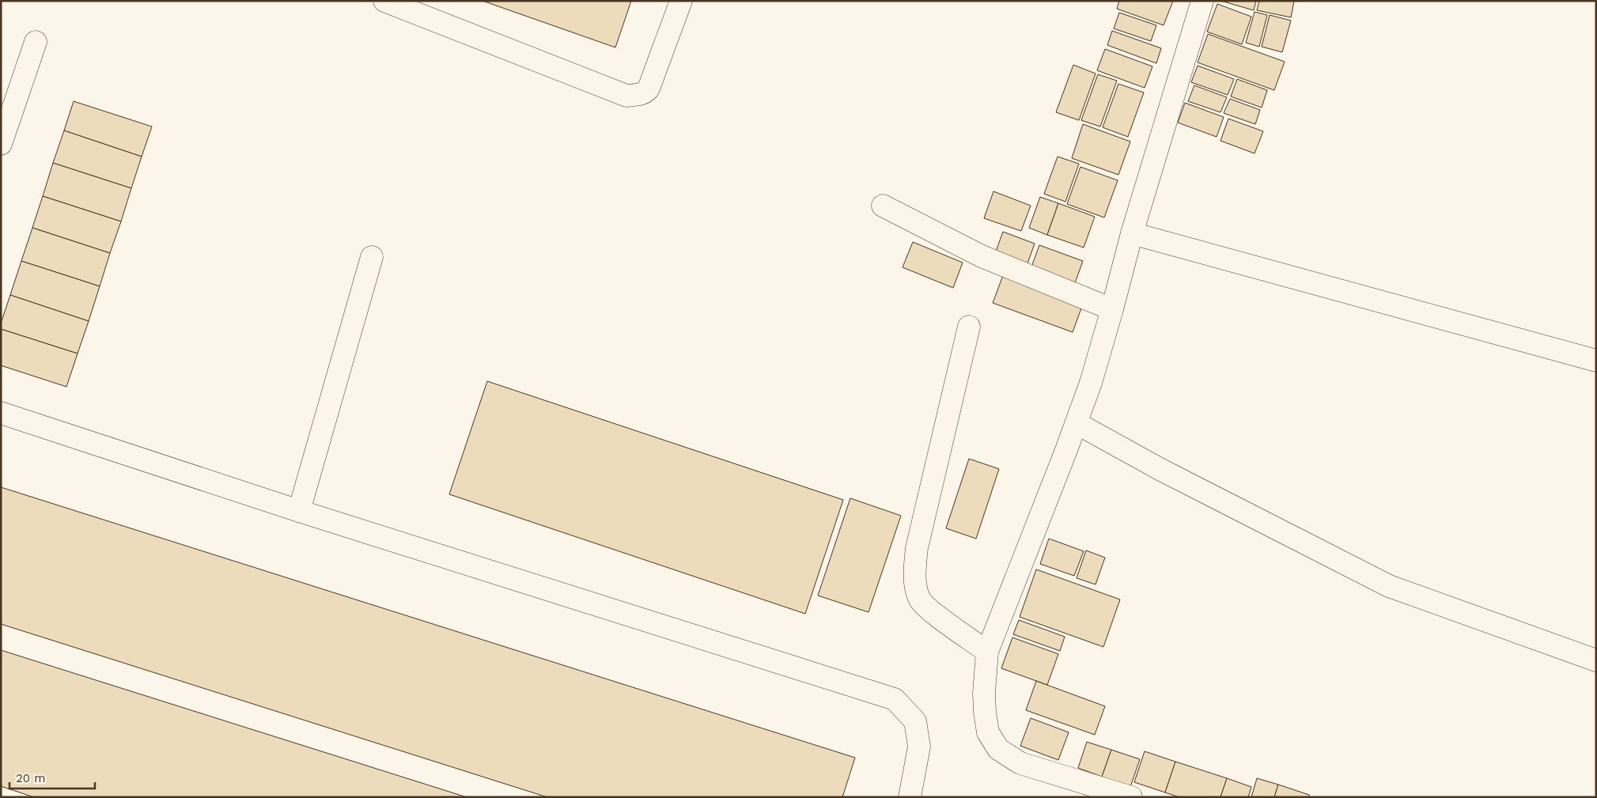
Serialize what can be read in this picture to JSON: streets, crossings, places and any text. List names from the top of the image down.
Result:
{
  "scale_bar": "20 m"
}
